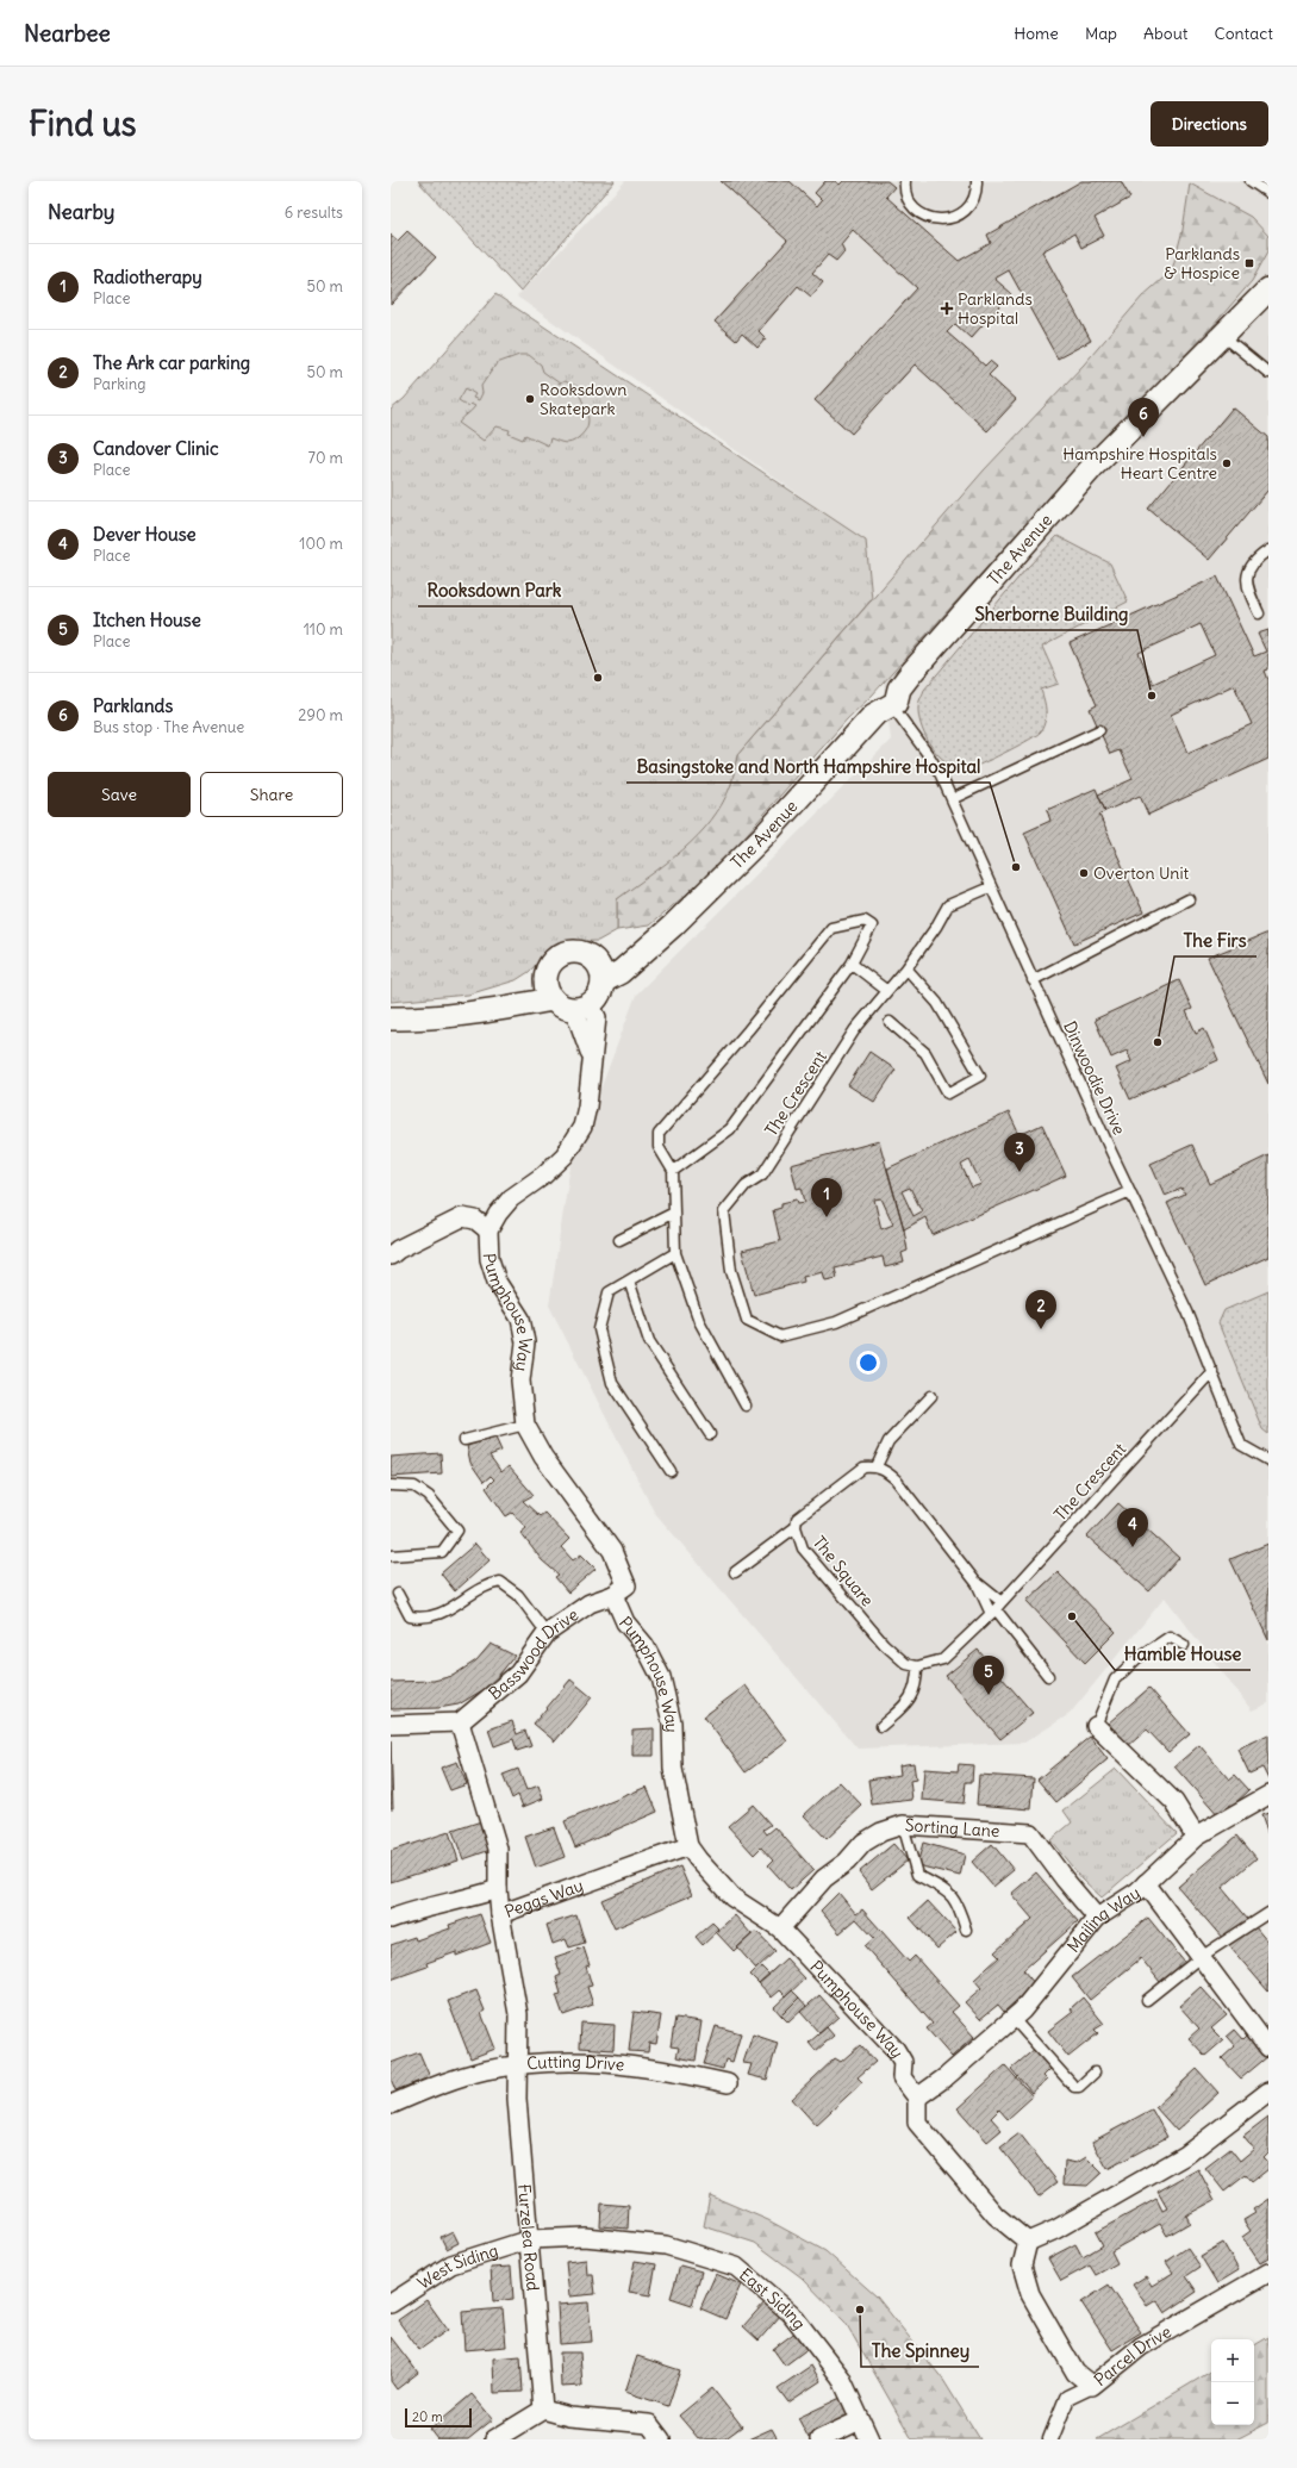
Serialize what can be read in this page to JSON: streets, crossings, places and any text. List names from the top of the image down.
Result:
{
  "streets": {
    "street": [
      "The Avenue",
      "Pumphouse Way",
      "Basswood Drive",
      "Sorting Lane",
      "Peggs Way",
      "Mailing Way",
      "Cutting Drive",
      "Furzelea Road",
      "West Siding",
      "East Siding",
      "Parcel Drive"
    ],
    "lane": ["Dinwoodie Drive", "The Crescent", "The Square"]
  },
  "crossings": [
    ["The Avenue", "Dinwoodie Drive"],
    ["The Avenue", "Pumphouse Way"],
    ["Dinwoodie Drive", "The Crescent"],
    ["Pumphouse Way", "Basswood Drive"],
    ["Pumphouse Way", "Sorting Lane"],
    ["Pumphouse Way", "Peggs Way"],
    ["Pumphouse Way", "Mailing Way"],
    ["Sorting Lane", "Mailing Way"],
    ["Peggs Way", "Cutting Drive"],
    ["Cutting Drive", "Furzelea Road"],
    ["Furzelea Road", "West Siding"],
    ["Furzelea Road", "East Siding"],
    ["West Siding", "East Siding"]
  ],
  "places": {
    "transit": ["Parklands & Hospice"],
    "health": ["Parklands Hospital"],
    "other": [
      "Rooksdown Skatepark",
      "Hampshire Hospitals Heart Centre",
      "Rooksdown Park",
      "Sherborne Building",
      "Basingstoke and North Hampshire Hospital",
      "Overton Unit",
      "The Firs",
      "Hamble House",
      "The Spinney"
    ]
  },
  "scale_bar": "20 m",
  "page": {
    "header": "Nearbee",
    "nav": [
      "Home",
      "Map",
      "About",
      "Contact"
    ],
    "buttons": [
      "Directions",
      ["Save", "Share"]
    ],
    "title": "Find us",
    "heading": ["Nearby", "6 results"],
    "list": [
      {
        "mark": "1",
        "name": "Radiotherapy",
        "note": "Place",
        "value": "50 m"
      },
      {
        "mark": "2",
        "name": "The Ark car parking",
        "note": "Parking",
        "value": "50 m"
      },
      {
        "mark": "3",
        "name": "Candover Clinic",
        "note": "Place",
        "value": "70 m"
      },
      {
        "mark": "4",
        "name": "Dever House",
        "note": "Place",
        "value": "100 m"
      },
      {
        "mark": "5",
        "name": "Itchen House",
        "note": "Place",
        "value": "110 m"
      },
      {
        "mark": "6",
        "name": "Parklands",
        "note": "Bus stop · The Avenue",
        "value": "290 m"
      }
    ],
    "pins": [
      "6",
      "3",
      "1",
      "2",
      "4",
      "5"
    ],
    "map_buttons": ["+", "−"],
    "scale": "20 m"
  }
}
